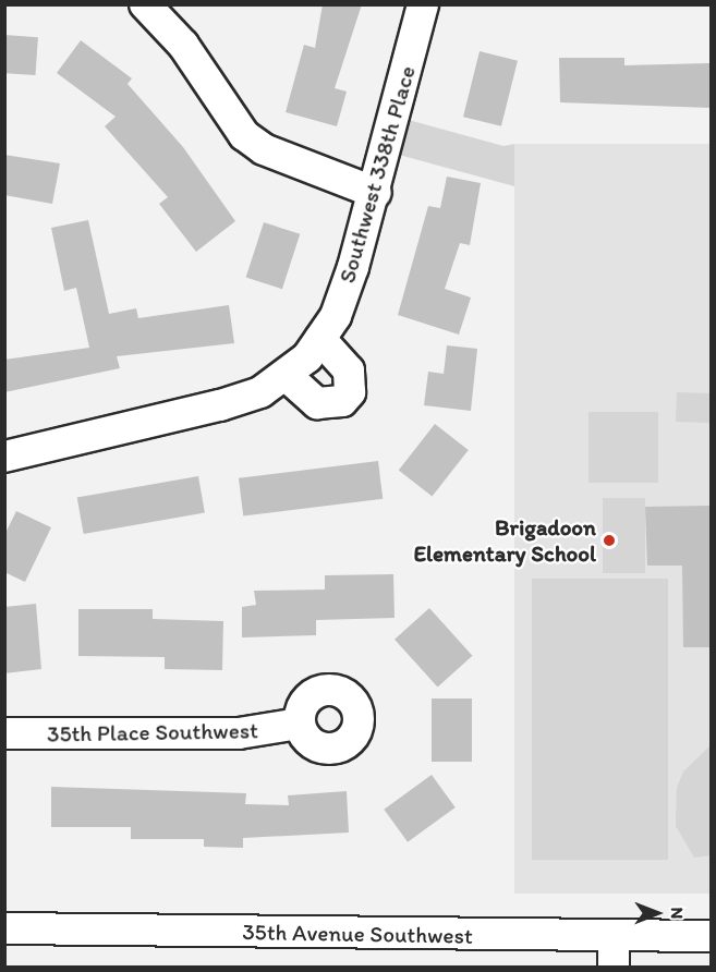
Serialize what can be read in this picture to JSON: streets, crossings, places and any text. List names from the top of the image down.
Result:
{
  "streets": {
    "street": ["Southwest 338th Place", "35th Place Southwest", "35th Avenue Southwest"]
  },
  "places": ["Brigadoon Elementary School"],
  "north": "right"
}
